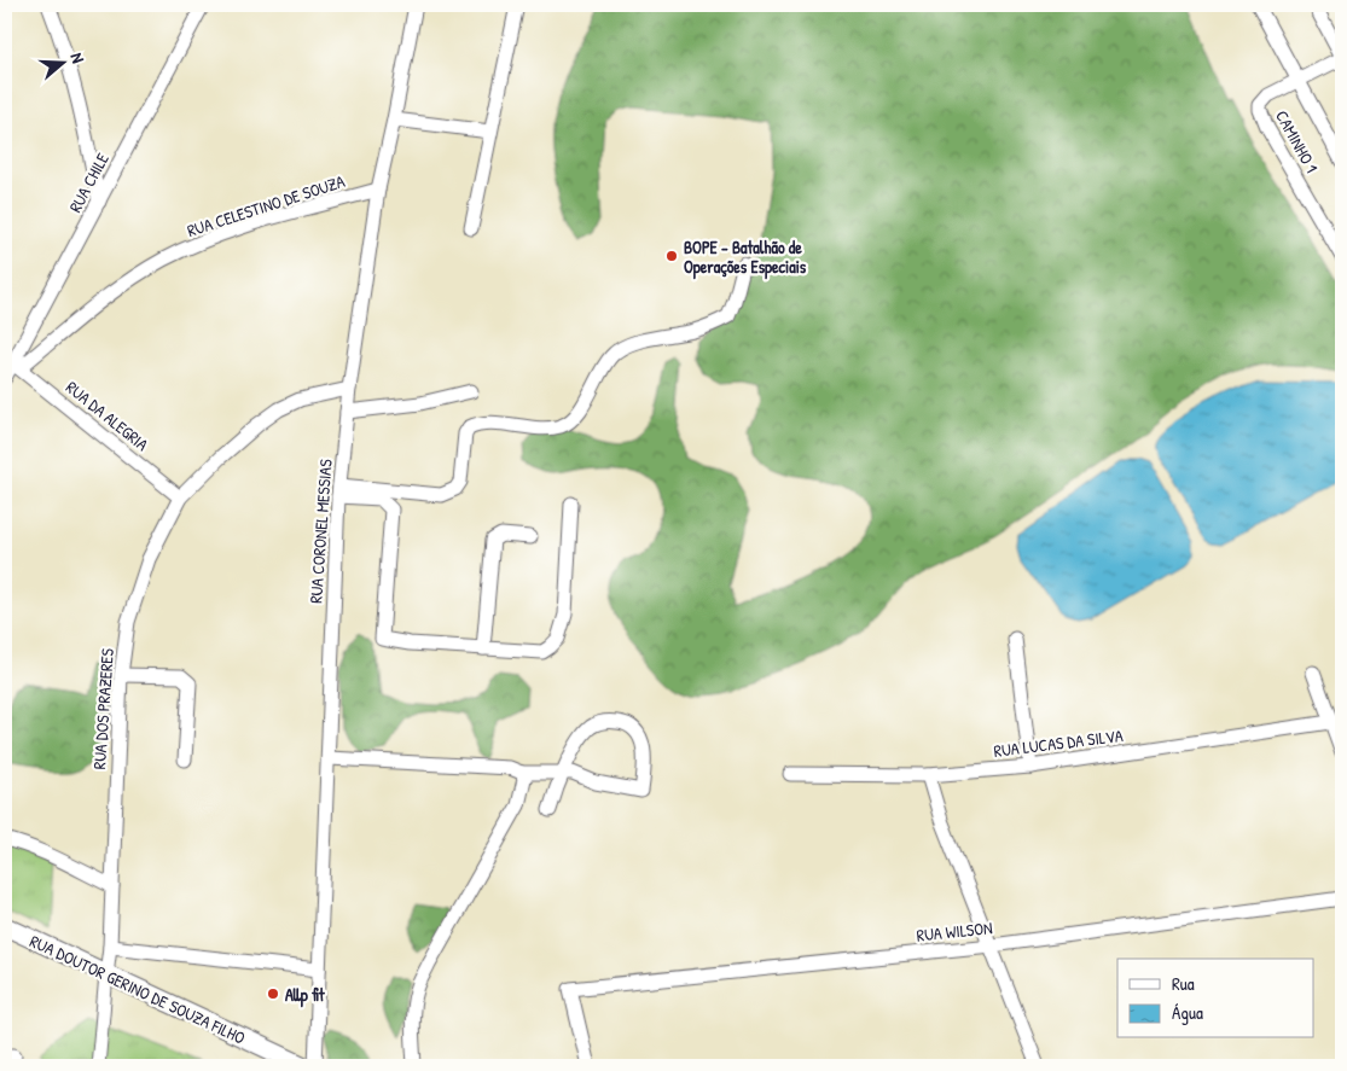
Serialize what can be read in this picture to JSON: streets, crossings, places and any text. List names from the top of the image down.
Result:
{
  "streets": {
    "main road": ["RUA DOUTOR GERINO DE SOUZA FILHO"],
    "street": [
      "CAMINHO 1",
      "RUA CHILE",
      "RUA CELESTINO DE SOUZA",
      "RUA DA ALEGRIA",
      "RUA CORONEL MESSIAS",
      "RUA DOS PRAZERES",
      "RUA LUCAS DA SILVA",
      "RUA WILSON"
    ]
  },
  "crossings": [
    ["RUA CHILE", "RUA CELESTINO DE SOUZA"],
    ["RUA CHILE", "RUA DA ALEGRIA"],
    ["RUA CELESTINO DE SOUZA", "RUA DA ALEGRIA"],
    ["RUA CELESTINO DE SOUZA", "RUA CORONEL MESSIAS"],
    ["RUA DA ALEGRIA", "RUA DOS PRAZERES"],
    ["RUA CORONEL MESSIAS", "RUA DOS PRAZERES"],
    ["RUA DOS PRAZERES", "RUA DOUTOR GERINO DE SOUZA FILHO"]
  ],
  "places": ["BOPE - Batalhão de Operações Especiais", "Allp fit"],
  "legend": ["Rua", "Água"],
  "north": "right"
}
